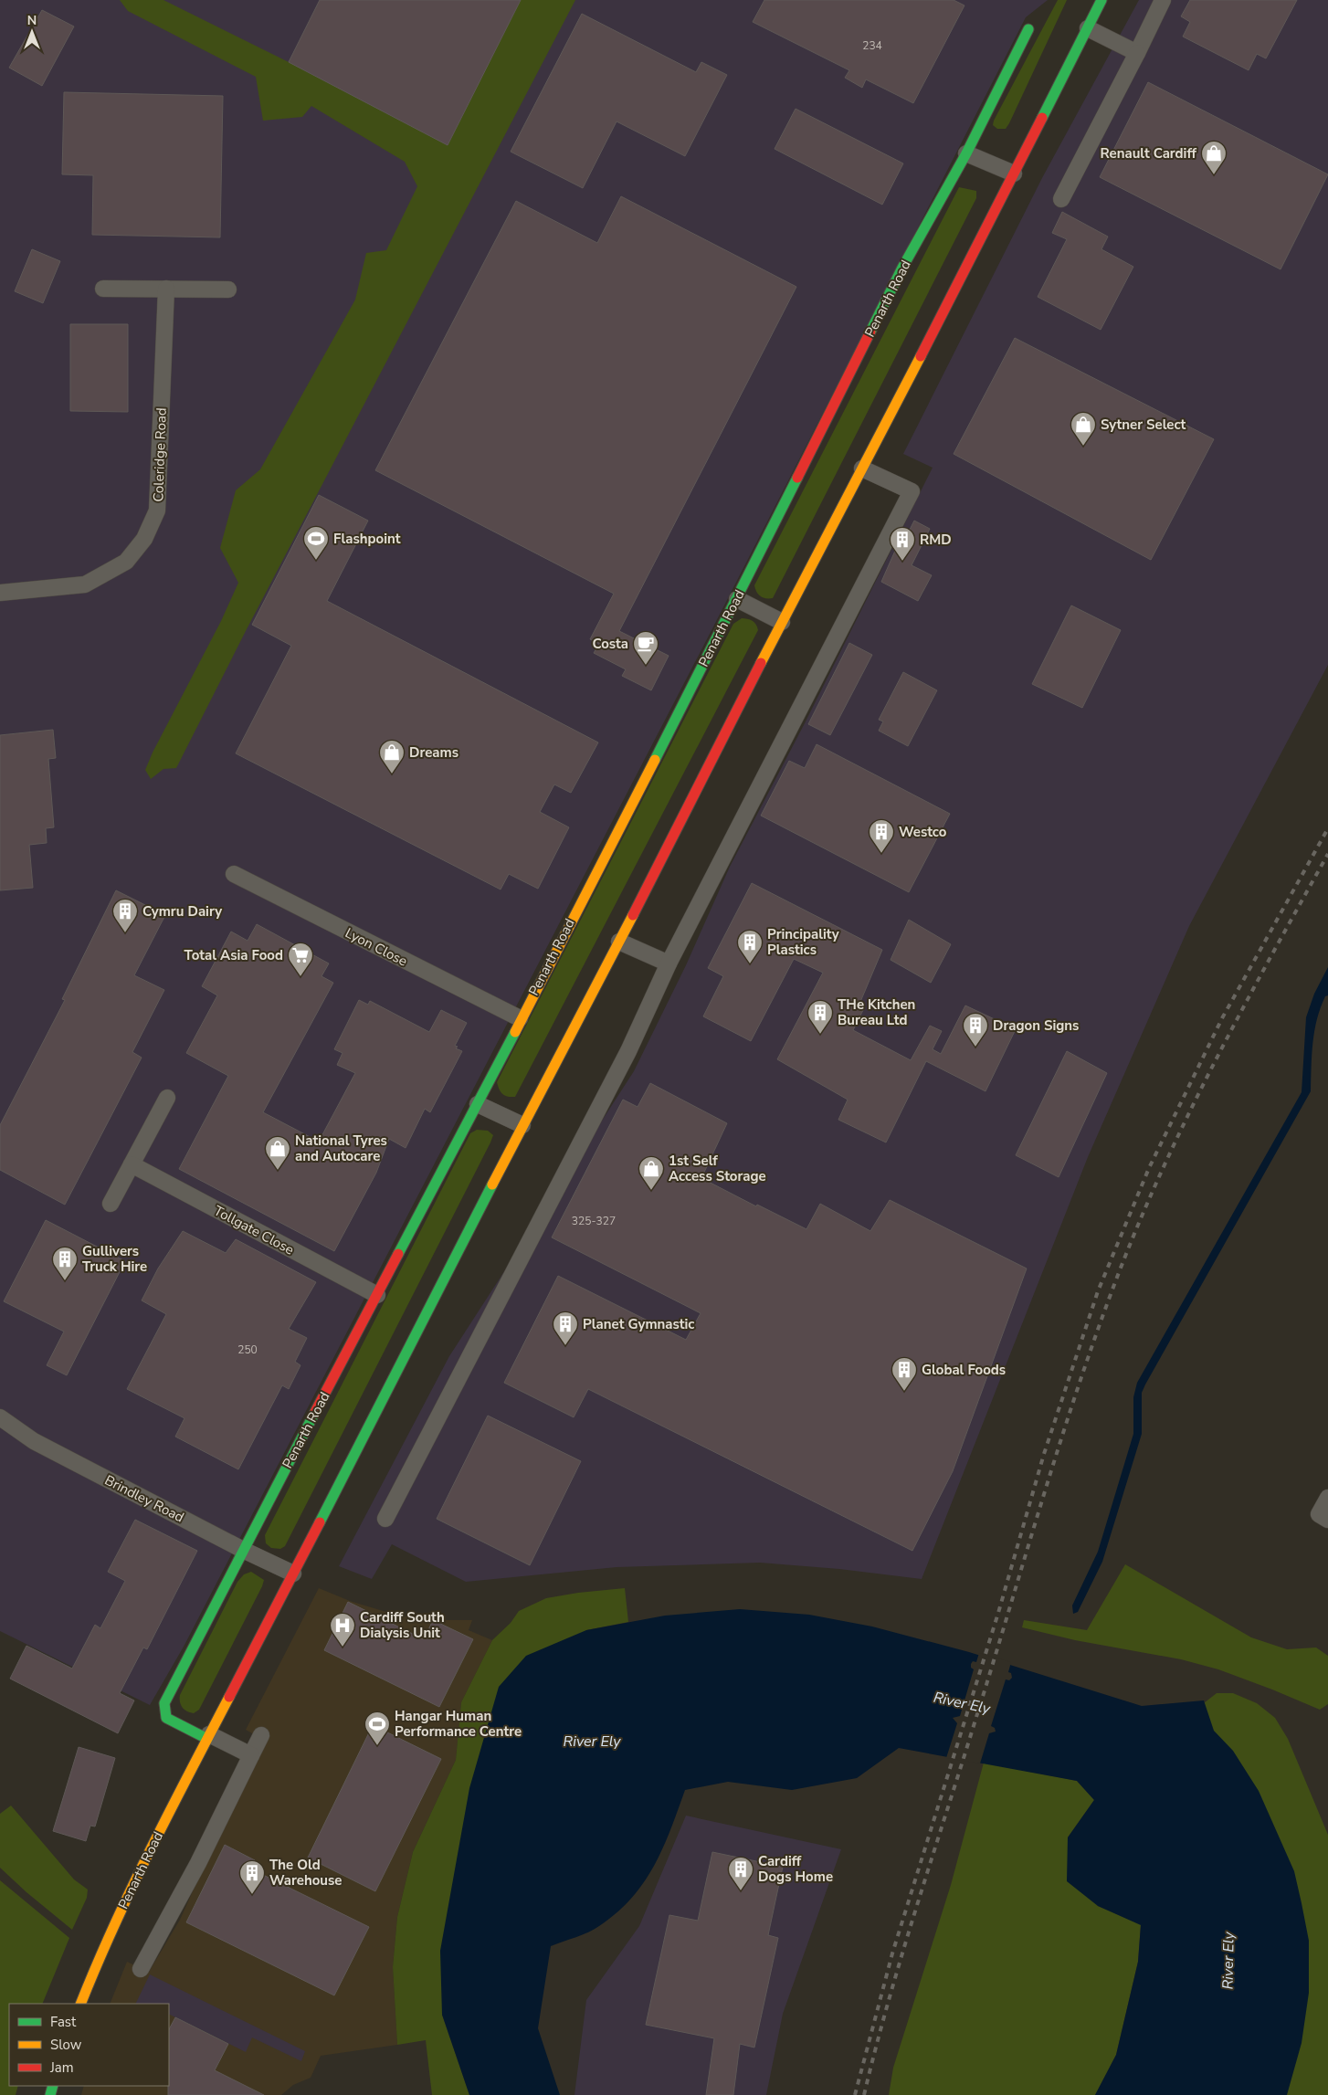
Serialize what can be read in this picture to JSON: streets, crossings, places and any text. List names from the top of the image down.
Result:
{
  "streets": {
    "main road": ["Penarth Road"],
    "street": [
      "Coleridge Road",
      "Lyon Close",
      "Tollgate Close",
      "Brindley Road"
    ]
  },
  "crossings": [
    ["Penarth Road", "Lyon Close"],
    ["Penarth Road", "Tollgate Close"],
    ["Penarth Road", "Brindley Road"]
  ],
  "water": ["River Ely"],
  "places": {
    "shop": [
      "Renault Cardiff",
      "Sytner Select",
      "Dreams",
      "National Tyres and Autocare",
      "1st Self Access Storage"
    ],
    "sports": ["Flashpoint", "Hangar Human Performance Centre"],
    "building": [
      "RMD",
      "Westco",
      "Cymru Dairy",
      "Principality Plastics",
      "THe Kitchen Bureau Ltd",
      "Dragon Signs",
      "Gullivers Truck Hire",
      "Planet Gymnastic",
      "Global Foods",
      "Cardiff Dogs Home",
      "The Old Warehouse"
    ],
    "cafe": ["Costa"],
    "supermarket": ["Total Asia Food"],
    "hospital": ["Cardiff South Dialysis Unit"]
  },
  "house_numbers": ["234", "325-327", "250"],
  "legend": ["Fast", "Slow", "Jam"],
  "north": "top"
}
